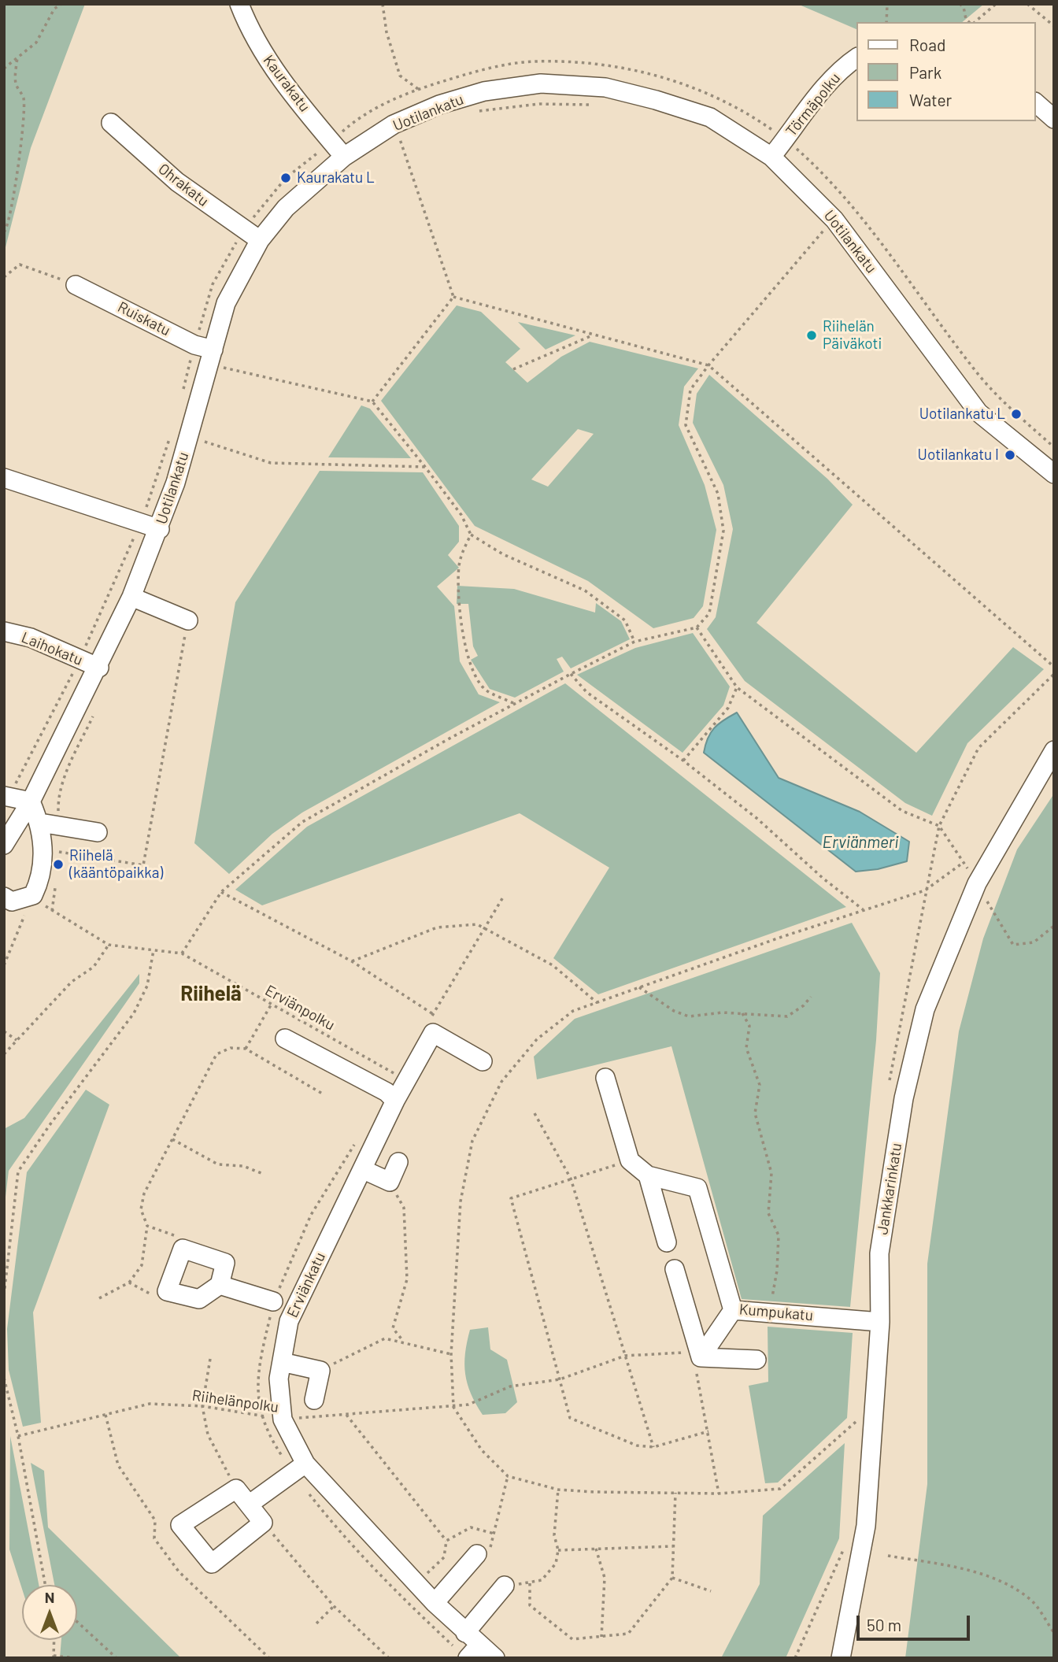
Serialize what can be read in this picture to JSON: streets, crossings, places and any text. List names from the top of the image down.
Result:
{
  "streets": {
    "street": [
      "Kaurakatu",
      "Törmäpolku",
      "Uotilankatu",
      "Ohrakatu",
      "Ruiskatu",
      "Laihokatu",
      "Jankkarinkatu",
      "Erviänkatu",
      "Kumpukatu"
    ],
    "path": ["Erviänpolku", "Riihelänpolku"]
  },
  "crossings": [
    ["Kaurakatu", "Uotilankatu"],
    ["Törmäpolku", "Uotilankatu"],
    ["Uotilankatu", "Ohrakatu"],
    ["Uotilankatu", "Ruiskatu"],
    ["Uotilankatu", "Laihokatu"],
    ["Erviänpolku", "Erviänkatu"],
    ["Jankkarinkatu", "Kumpukatu"],
    ["Erviänkatu", "Riihelänpolku"]
  ],
  "districts": ["Riihelä"],
  "water": ["Erviänmeri"],
  "places": [
    "Kaurakatu L",
    "Riihelän Päiväkoti",
    "Uotilankatu L",
    "Uotilankatu I",
    "Riihelä (kääntöpaikka)"
  ],
  "legend": ["Road", "Park", "Water"],
  "scale_bar": "50 m",
  "north": "top"
}
